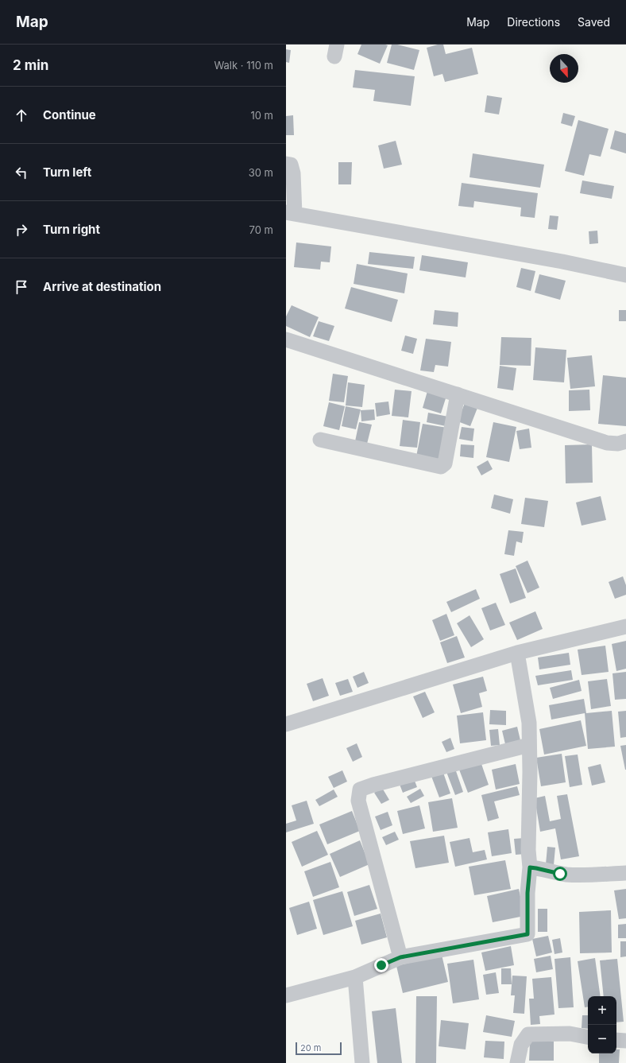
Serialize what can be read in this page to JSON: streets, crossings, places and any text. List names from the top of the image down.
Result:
{
  "scale_bar": "20 m",
  "north": "bottom",
  "page": {
    "header": "Map",
    "nav": ["Map", "Directions", "Saved"],
    "heading": ["2 min", "Walk · 110 m"],
    "list": [
      ["Continue", "10 m"],
      ["Turn left", "30 m"],
      ["Turn right", "70 m"],
      "Arrive at destination"
    ],
    "map_buttons": ["+", "−"],
    "scale": "20 m"
  }
}
